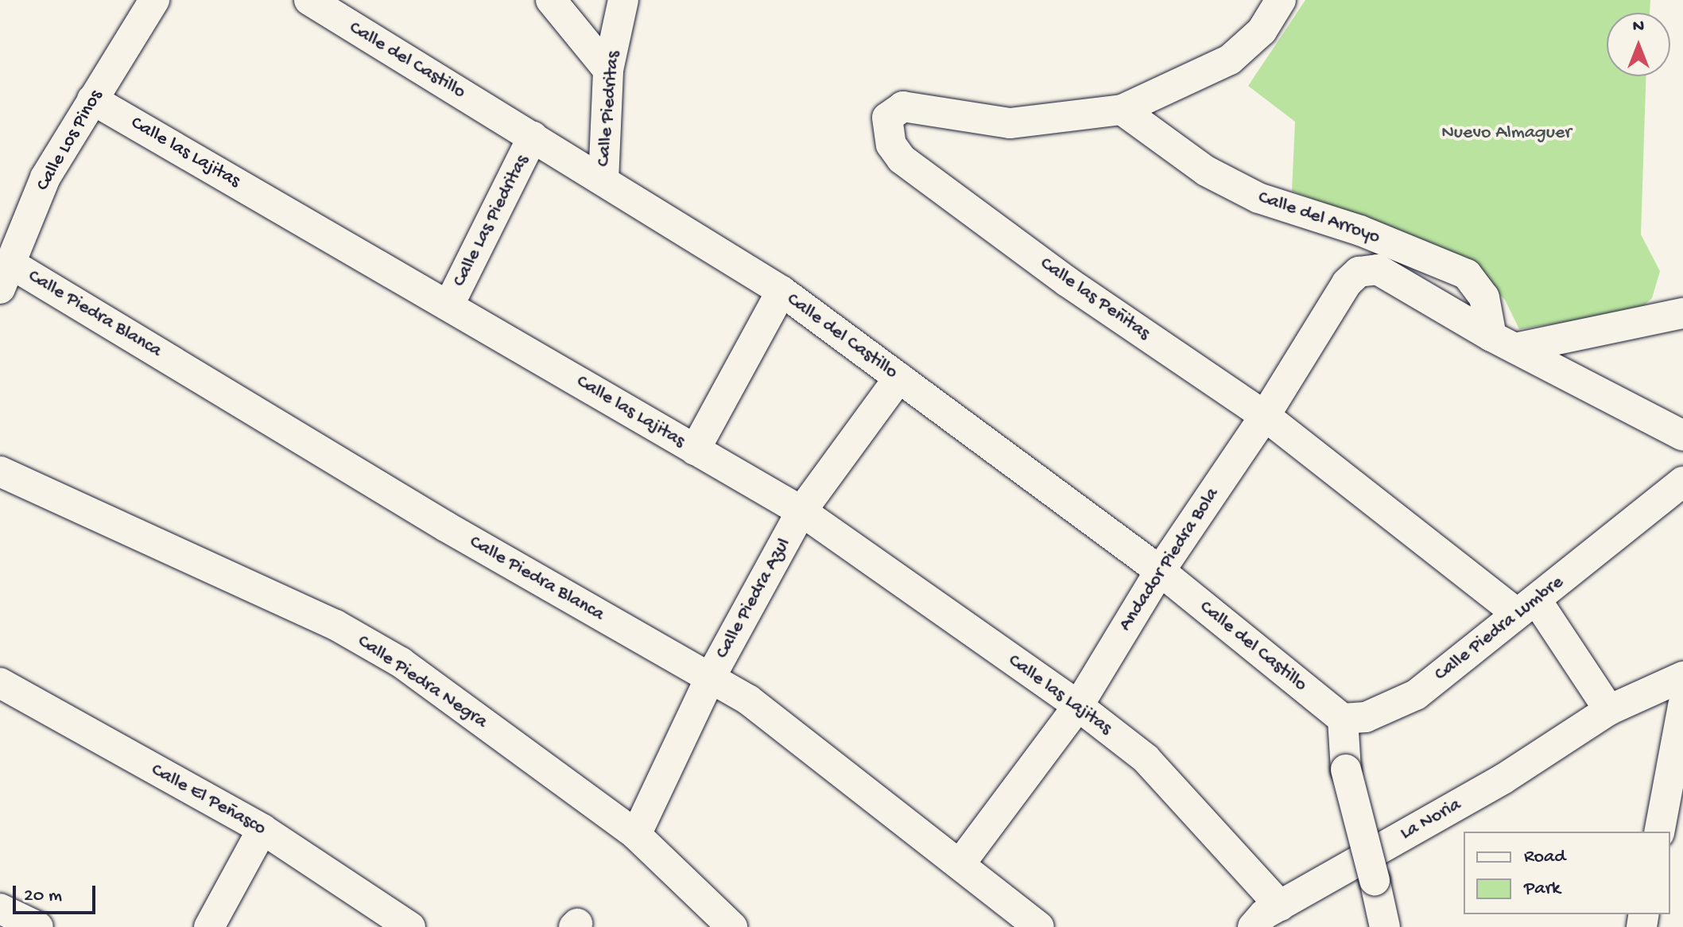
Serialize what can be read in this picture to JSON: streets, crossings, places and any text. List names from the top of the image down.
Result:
{
  "streets": {
    "street": [
      "Calle del Castillo",
      "Calle Piedritas",
      "Calle Los Pinos",
      "Calle las Lajitas",
      "Calle del Arroyo",
      "Calle Las Piedritas",
      "Calle las Peñitas",
      "Calle Piedra Blanca",
      "Andador Piedra Bola",
      "Calle Piedra Azul",
      "Calle Piedra Lumbre",
      "Calle Piedra Negra",
      "Calle El Peñasco",
      "La Noria"
    ]
  },
  "crossings": [
    ["Calle del Castillo", "Calle Piedritas"],
    ["Calle del Castillo", "Calle Las Piedritas"],
    ["Calle del Castillo", "Andador Piedra Bola"],
    ["Calle del Castillo", "Calle Piedra Azul"],
    ["Calle del Castillo", "Calle Piedra Lumbre"],
    ["Calle Los Pinos", "Calle las Lajitas"],
    ["Calle Los Pinos", "Calle Piedra Blanca"],
    ["Calle las Lajitas", "Calle Las Piedritas"],
    ["Calle las Lajitas", "Andador Piedra Bola"],
    ["Calle las Lajitas", "Calle Piedra Azul"],
    ["Calle las Lajitas", "La Noria"],
    ["Calle del Arroyo", "Calle las Peñitas"],
    ["Calle del Arroyo", "Andador Piedra Bola"],
    ["Calle las Peñitas", "Andador Piedra Bola"],
    ["Calle las Peñitas", "Calle Piedra Lumbre"],
    ["Calle las Peñitas", "La Noria"],
    ["Calle Piedra Blanca", "Andador Piedra Bola"],
    ["Calle Piedra Blanca", "Calle Piedra Azul"],
    ["Calle Piedra Azul", "Calle Piedra Negra"]
  ],
  "parks": ["Nuevo Almaguer"],
  "legend": ["Road", "Park"],
  "scale_bar": "20 m",
  "north": "top"
}
